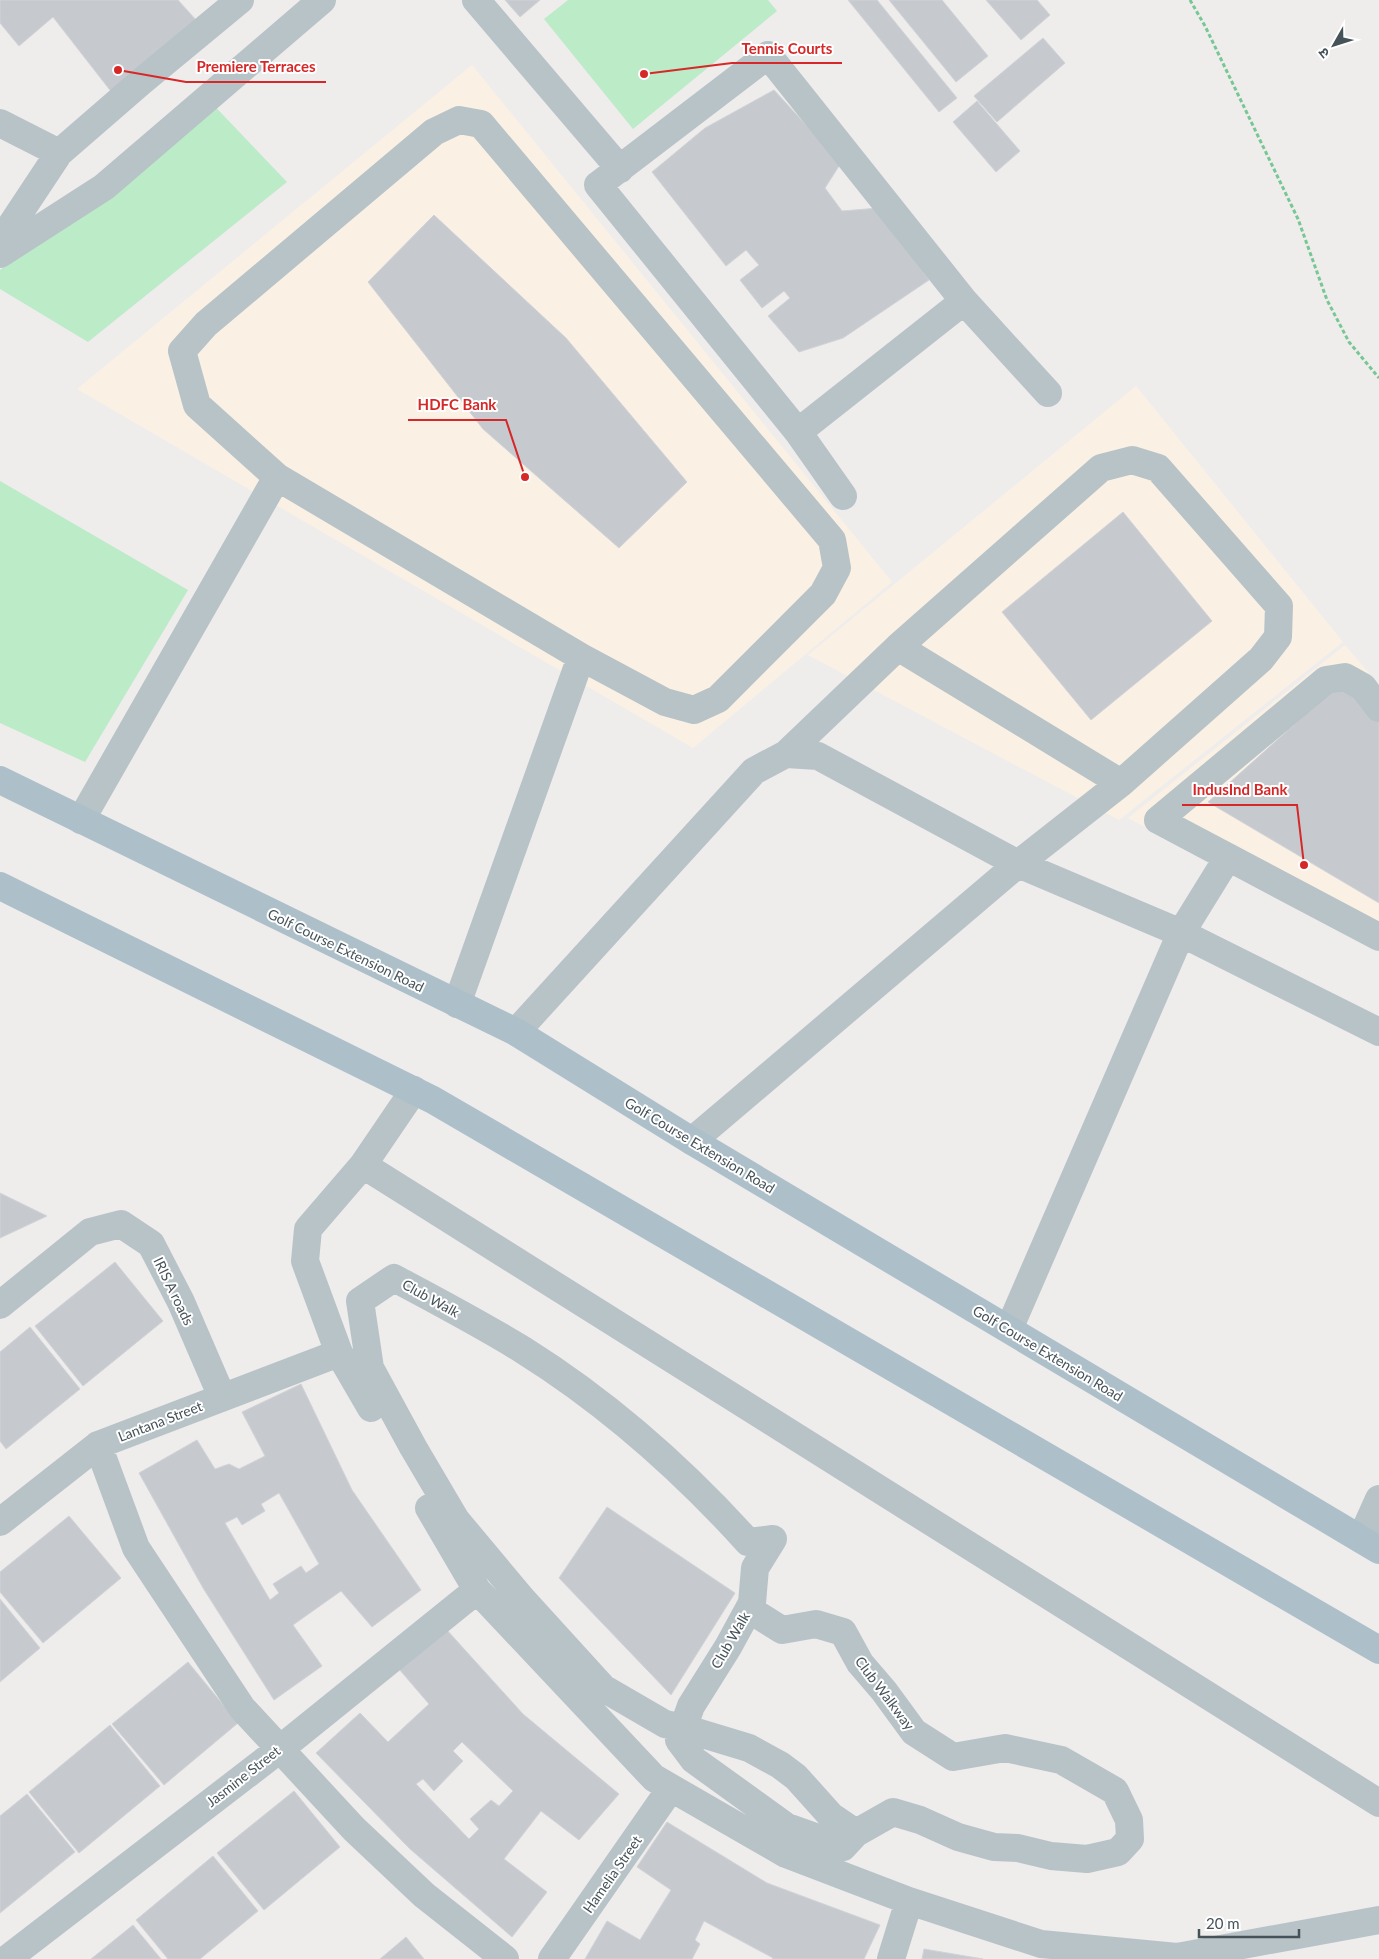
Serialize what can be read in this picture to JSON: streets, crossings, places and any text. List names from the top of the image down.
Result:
{
  "streets": {
    "main road": ["Golf Course Extension Road"],
    "street": [
      "IRIS A roads",
      "Club Walk",
      "Lantana Street",
      "Club Walkway",
      "Jasmine Street",
      "Hamelia Street"
    ]
  },
  "crossings": [
    ["IRIS A roads", "Lantana Street"],
    ["Club Walk", "Club Walkway"]
  ],
  "places": [
    "Premiere Terraces",
    "Tennis Courts",
    "HDFC Bank",
    "IndusInd Bank"
  ],
  "scale_bar": "20 m",
  "north": "bottom left"
}
